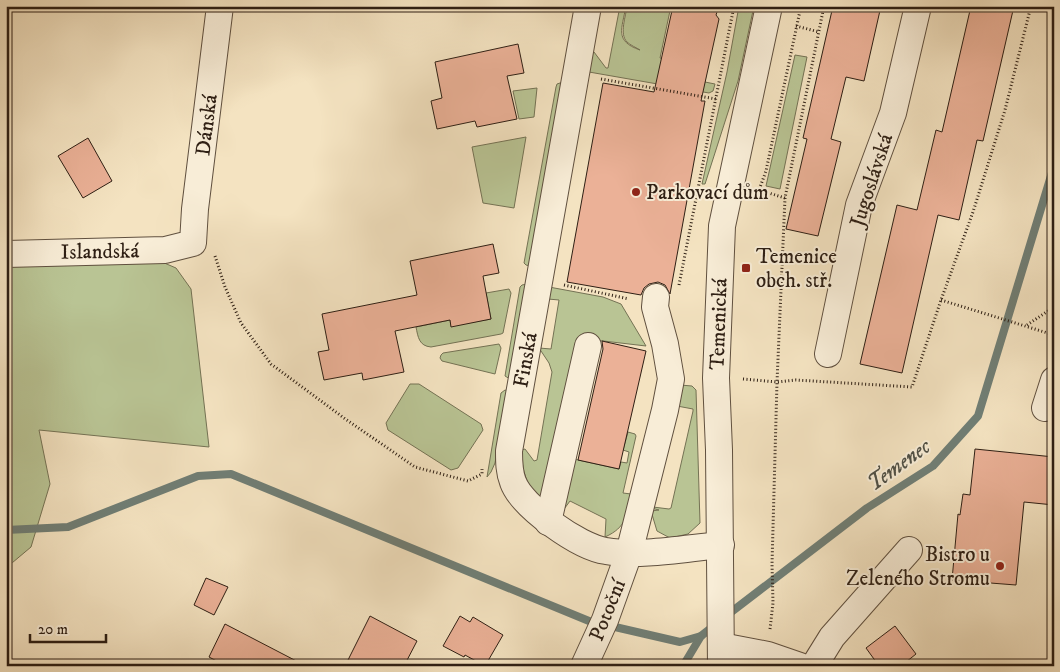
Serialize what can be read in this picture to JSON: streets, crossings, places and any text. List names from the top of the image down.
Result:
{
  "streets": {
    "street": [
      "Dánská",
      "Jugoslávská",
      "Islandská",
      "Temenická",
      "Finská",
      "Potoční"
    ]
  },
  "crossings": [
    ["Dánská", "Islandská"],
    ["Temenická", "Finská"],
    ["Finská", "Potoční"]
  ],
  "water": ["Temenec"],
  "places": {
    "other": ["Parkovací dům", "Bistro u Zeleného Stromu"],
    "transit": ["Temenice obch. stř."]
  },
  "scale_bar": "20 m"
}
